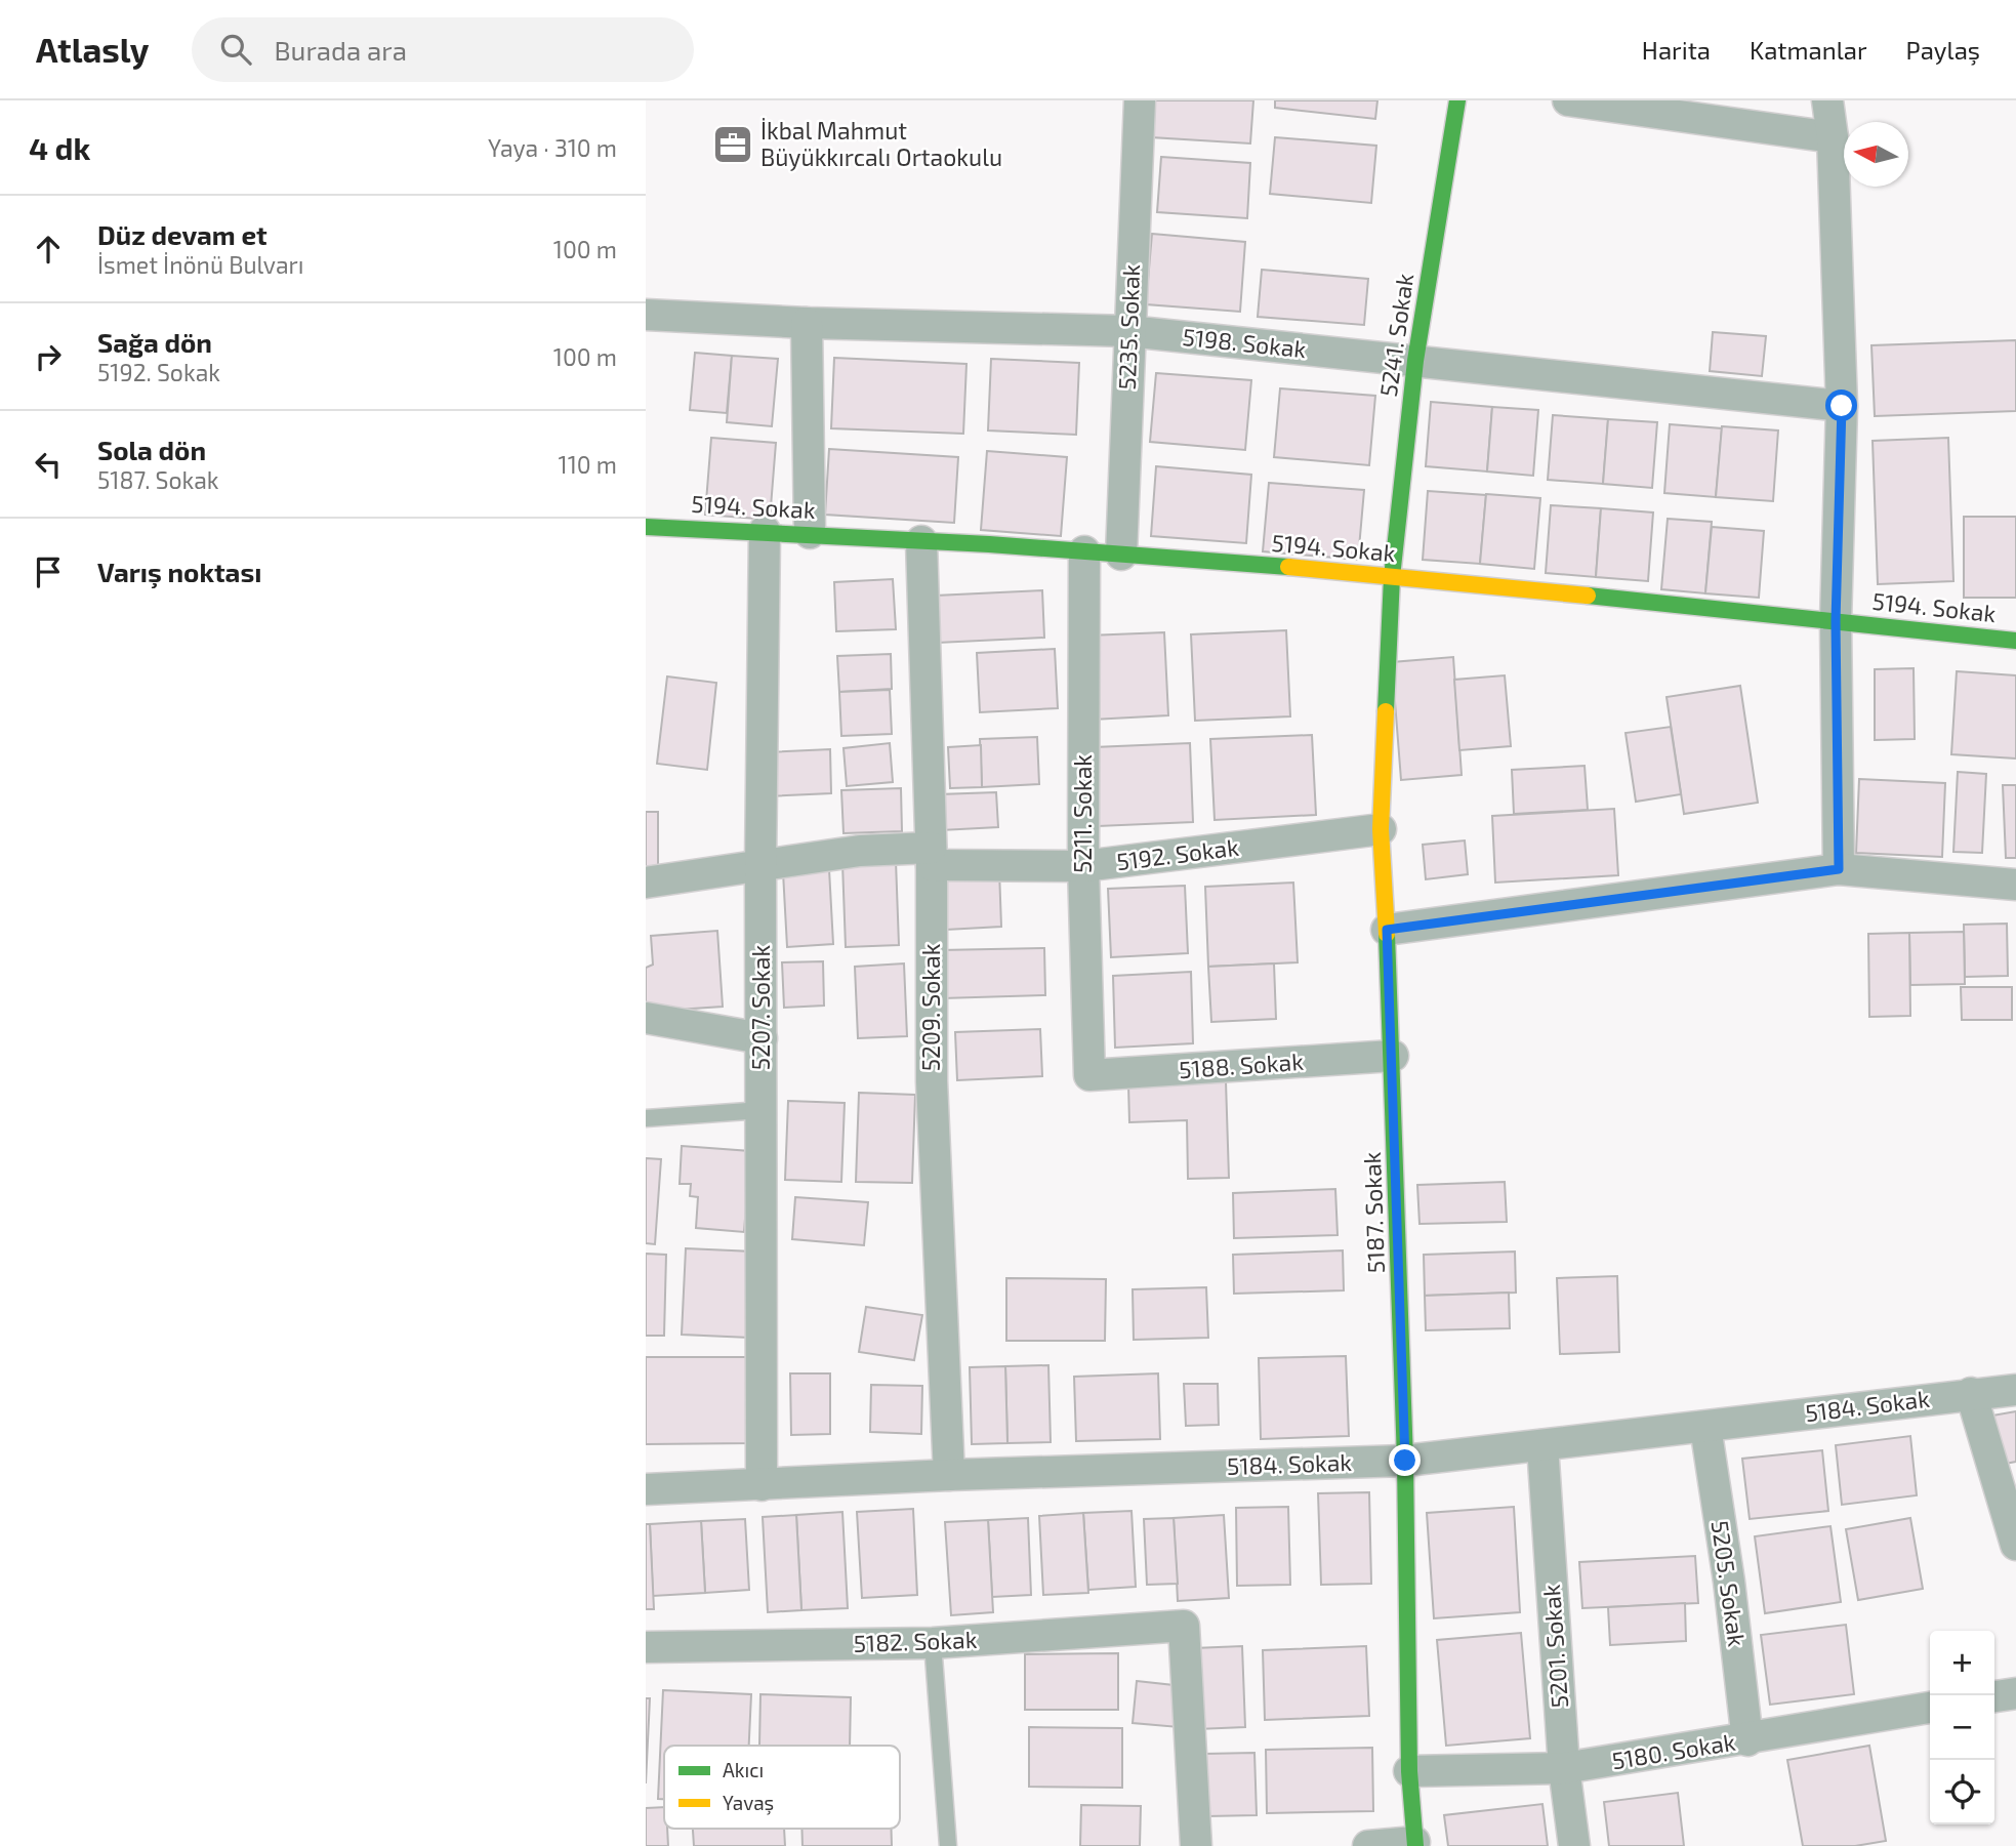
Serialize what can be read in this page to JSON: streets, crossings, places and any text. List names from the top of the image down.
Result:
{
  "streets": {
    "street": [
      "5235. Sokak",
      "5241. Sokak",
      "5198. Sokak",
      "5194. Sokak",
      "5211. Sokak",
      "5192. Sokak",
      "5207. Sokak",
      "5209. Sokak",
      "5188. Sokak",
      "5187. Sokak",
      "5184. Sokak",
      "5205. Sokak",
      "5182. Sokak",
      "5201. Sokak",
      "5180. Sokak"
    ]
  },
  "crossings": [
    ["5235. Sokak", "5198. Sokak"],
    ["5235. Sokak", "5194. Sokak"],
    ["5241. Sokak", "5198. Sokak"],
    ["5241. Sokak", "5194. Sokak"],
    ["5241. Sokak", "5187. Sokak"],
    ["5194. Sokak", "5211. Sokak"],
    ["5194. Sokak", "5207. Sokak"],
    ["5194. Sokak", "5209. Sokak"],
    ["5194. Sokak", "5187. Sokak"],
    ["5211. Sokak", "5192. Sokak"],
    ["5211. Sokak", "5188. Sokak"],
    ["5192. Sokak", "5207. Sokak"],
    ["5192. Sokak", "5209. Sokak"],
    ["5192. Sokak", "5187. Sokak"],
    ["5207. Sokak", "5184. Sokak"],
    ["5209. Sokak", "5184. Sokak"],
    ["5188. Sokak", "5187. Sokak"],
    ["5187. Sokak", "5184. Sokak"],
    ["5187. Sokak", "5180. Sokak"],
    ["5184. Sokak", "5205. Sokak"],
    ["5184. Sokak", "5201. Sokak"],
    ["5205. Sokak", "5180. Sokak"],
    ["5201. Sokak", "5180. Sokak"]
  ],
  "places": {
    "office": ["İkbal Mahmut Büyükkırcalı Ortaokulu"]
  },
  "legend": ["Akıcı", "Yavaş"],
  "north": "left",
  "page": {
    "header": "Atlasly",
    "search": "Burada ara",
    "nav": ["Harita", "Katmanlar", "Paylaş"],
    "heading": ["4 dk", "Yaya · 310 m"],
    "list": [
      ["Düz devam et", "İsmet İnönü Bulvarı", "100 m"],
      ["Sağa dön", "5192. Sokak", "100 m"],
      ["Sola dön", "5187. Sokak", "110 m"],
      "Varış noktası"
    ],
    "map_buttons": ["+", "−"]
  }
}
